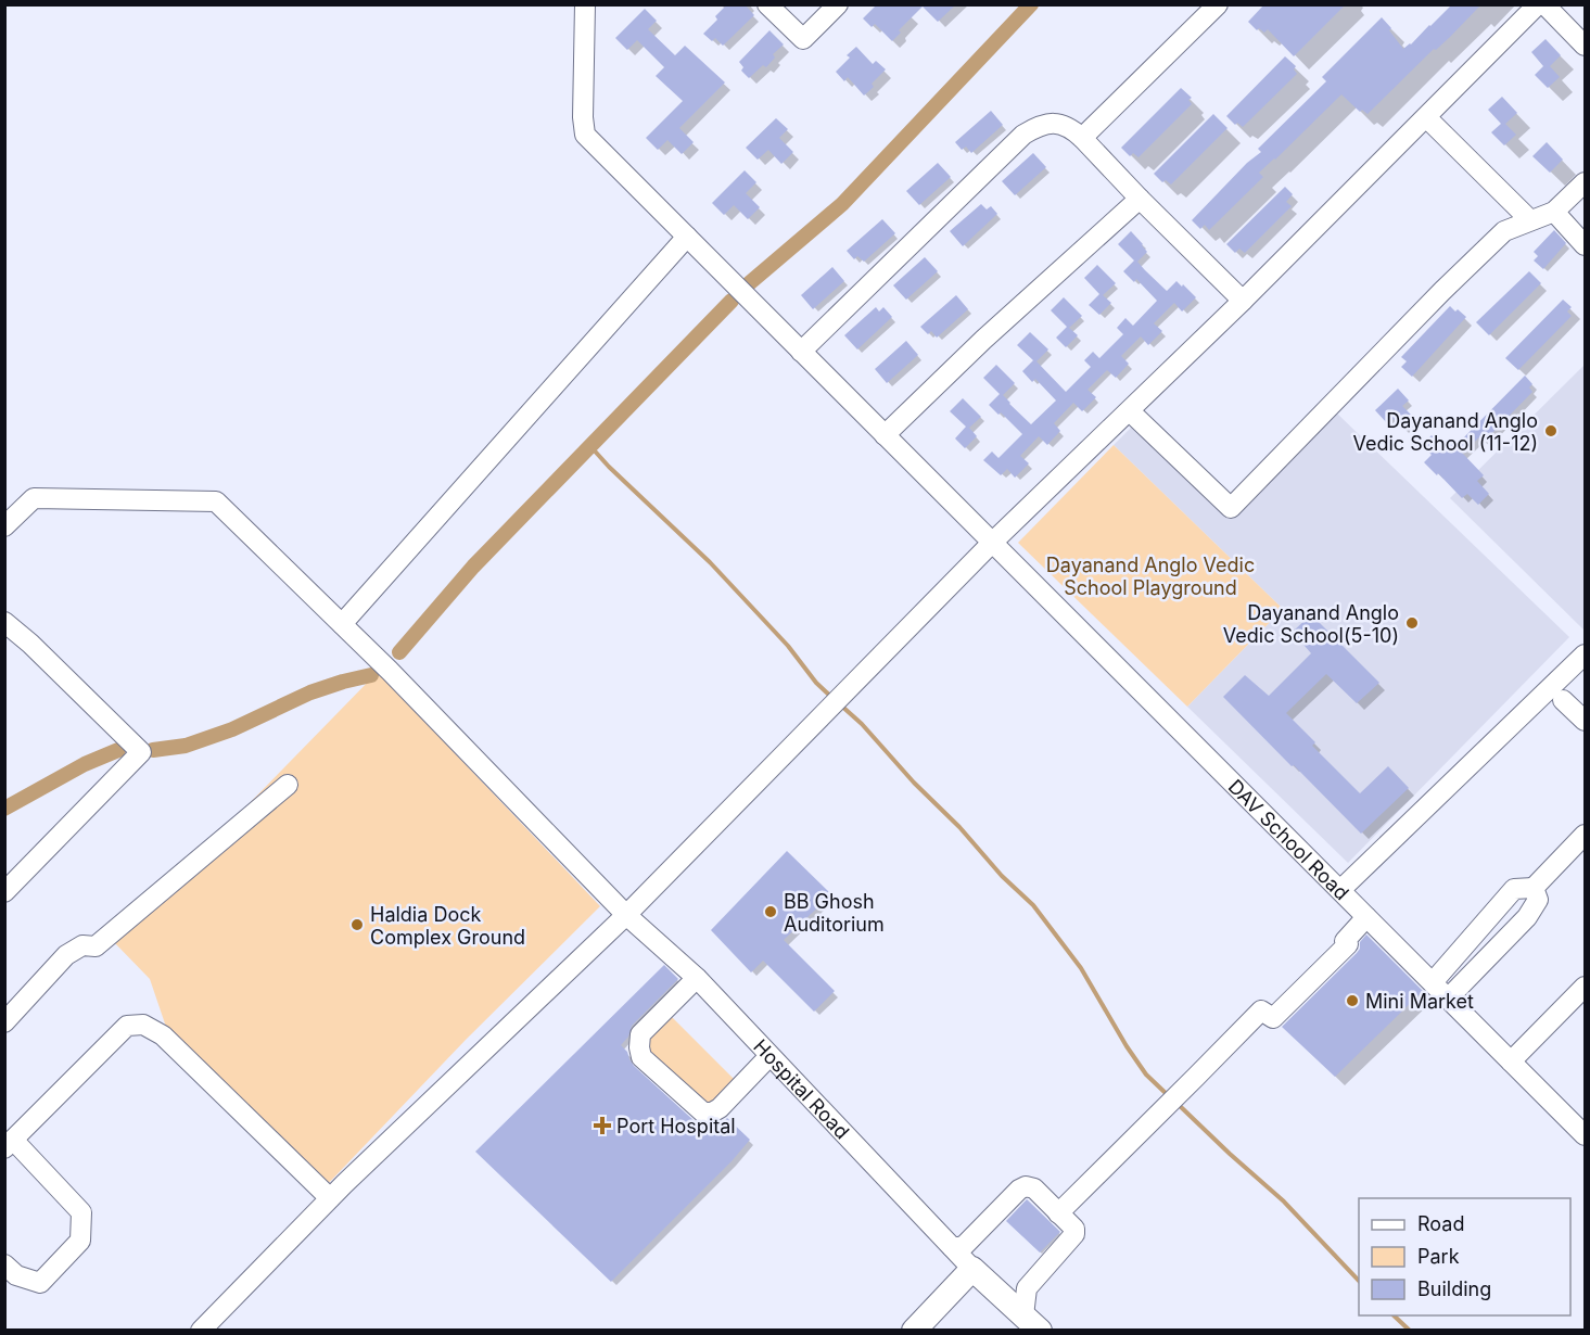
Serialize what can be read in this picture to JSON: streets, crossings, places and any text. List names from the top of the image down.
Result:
{
  "streets": {
    "street": ["DAV School Road", "Hospital Road"]
  },
  "parks": ["Dayanand Anglo Vedic School Playground"],
  "places": {
    "other": [
      "Dayanand Anglo Vedic School (11-12)",
      "Dayanand Anglo Vedic School(5-10)",
      "BB Ghosh Auditorium",
      "Haldia Dock Complex Ground",
      "Mini Market"
    ],
    "health": ["Port Hospital"]
  },
  "legend": ["Road", "Park", "Building"]
}
